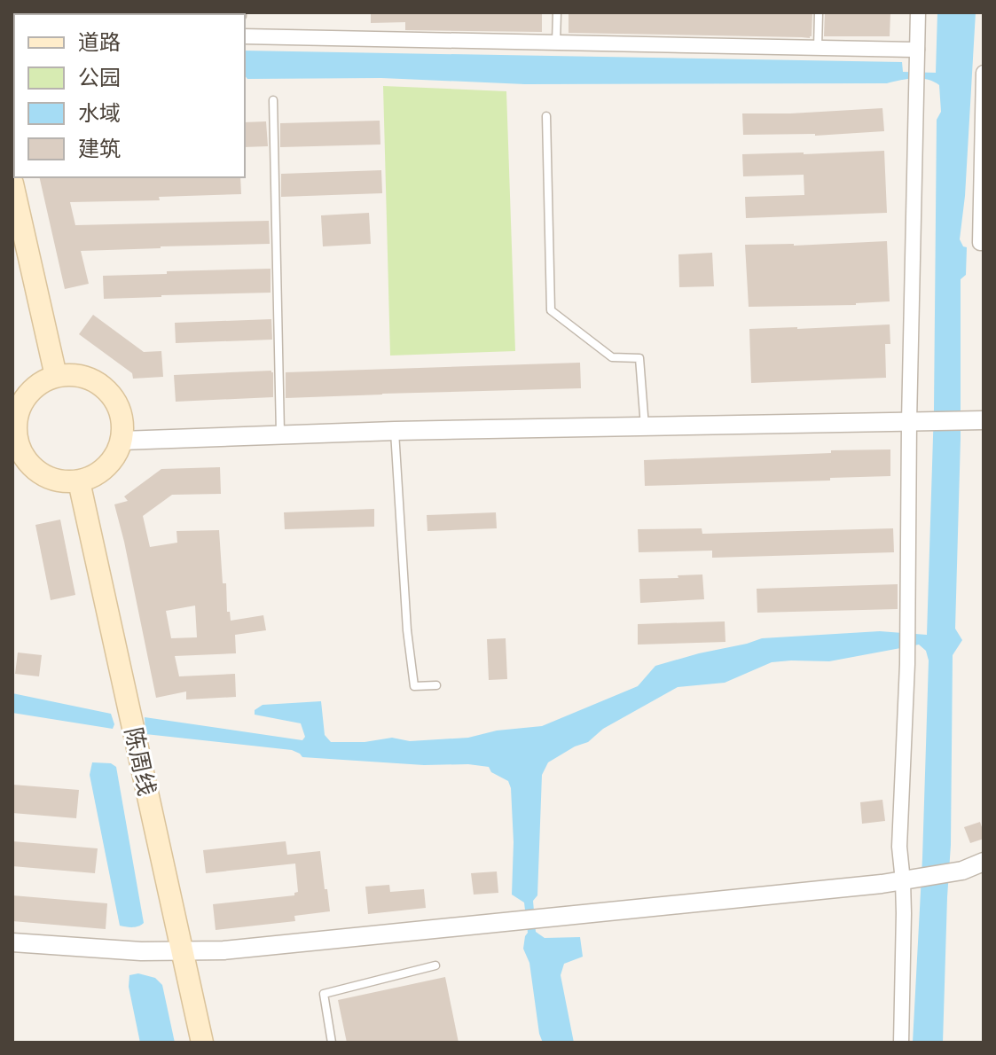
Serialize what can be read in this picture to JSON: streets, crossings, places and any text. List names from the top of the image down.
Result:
{
  "streets": {
    "main road": ["陈周线"]
  },
  "legend": [
    "道路",
    "公园",
    "水域",
    "建筑"
  ]
}
